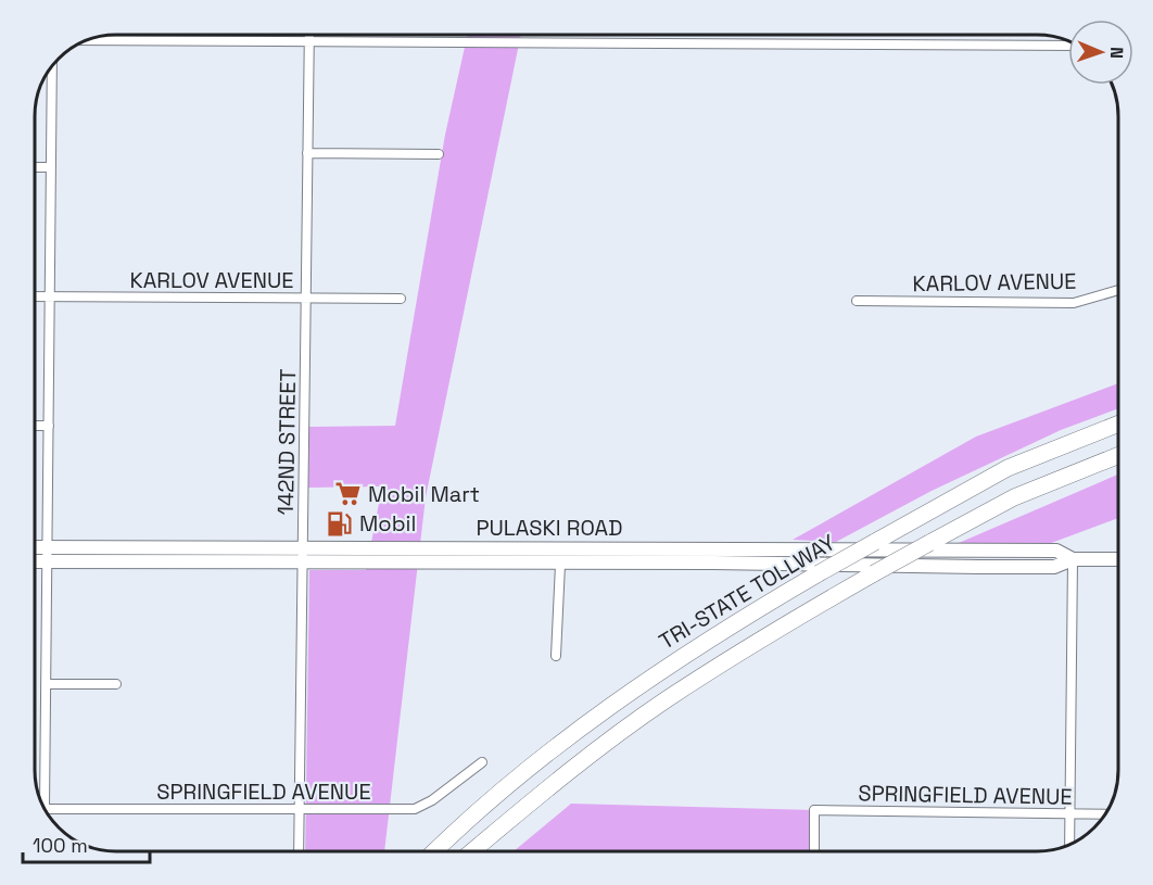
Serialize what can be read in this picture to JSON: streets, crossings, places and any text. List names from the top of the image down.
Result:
{
  "streets": {
    "highway": ["TRI-STATE TOLLWAY"],
    "main road": ["PULASKI ROAD"],
    "street": ["KARLOV AVENUE", "142ND STREET", "SPRINGFIELD AVENUE"]
  },
  "crossings": [
    ["KARLOV AVENUE", "142ND STREET"],
    ["142ND STREET", "PULASKI ROAD"],
    ["142ND STREET", "SPRINGFIELD AVENUE"]
  ],
  "places": {
    "supermarket": ["Mobil Mart"],
    "fuel station": ["Mobil"]
  },
  "scale_bar": "100 m",
  "north": "right"
}
